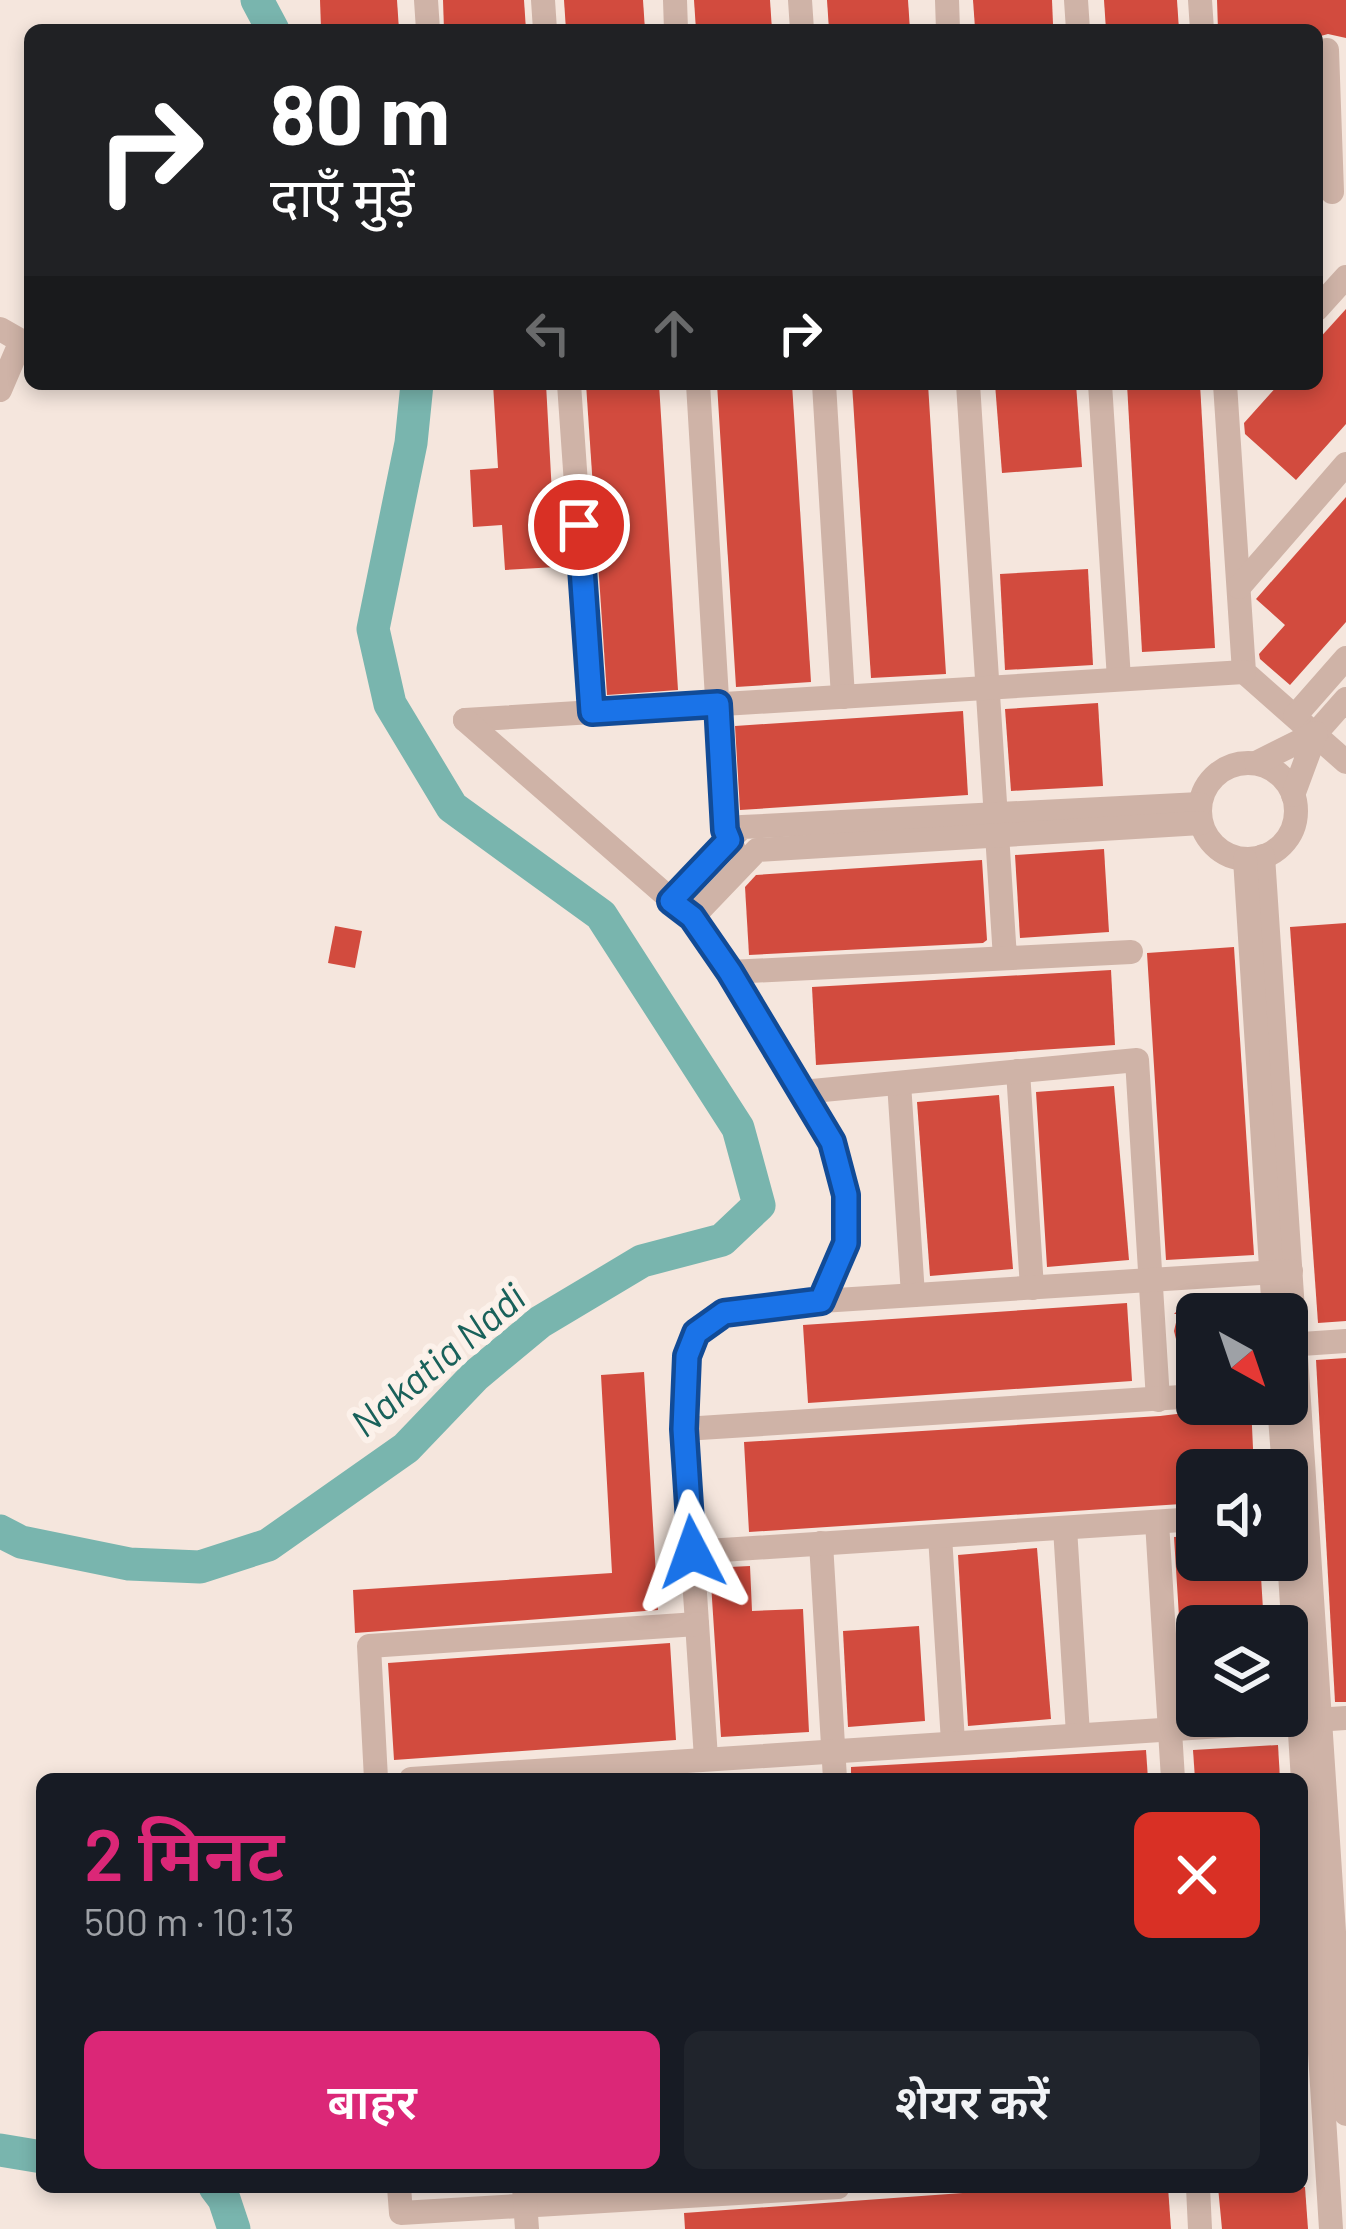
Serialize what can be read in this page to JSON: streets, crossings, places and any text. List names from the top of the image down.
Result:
{
  "water": ["Nakatia Nadi"],
  "north": "bottom right",
  "page": {
    "turn": ["80 m", "दाएँ मुड़ें"],
    "heading": ["2 मिनट", "500 m · 10:13"],
    "buttons": ["बाहर", "शेयर करें"]
  }
}
